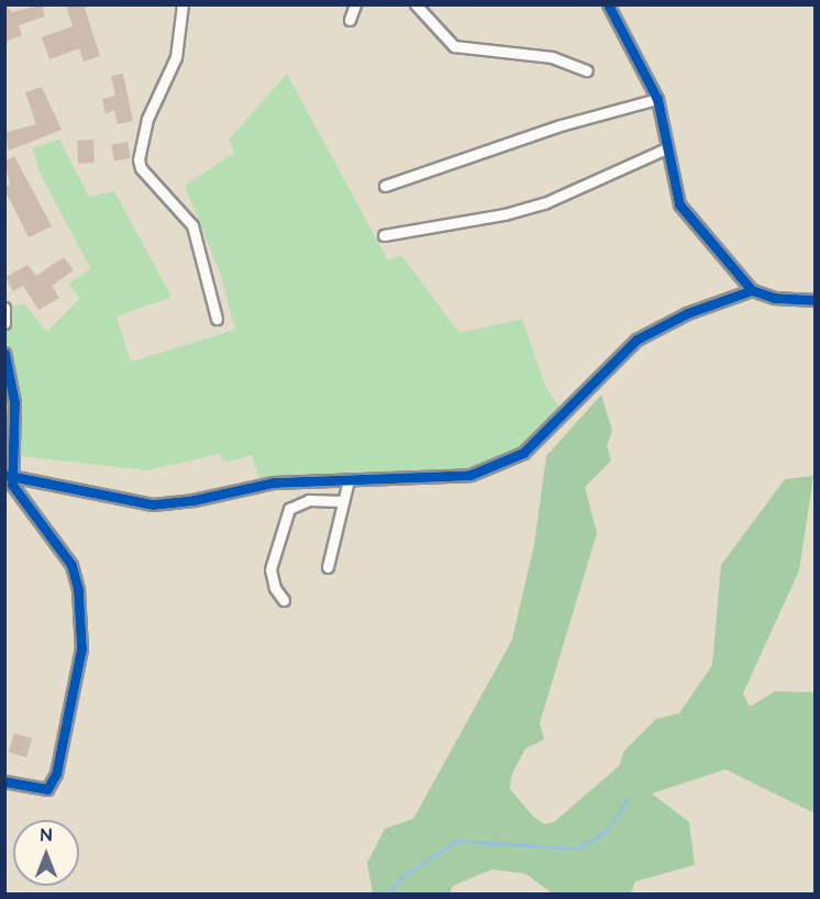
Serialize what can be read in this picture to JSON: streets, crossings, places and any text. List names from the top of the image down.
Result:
{
  "north": "top"
}
